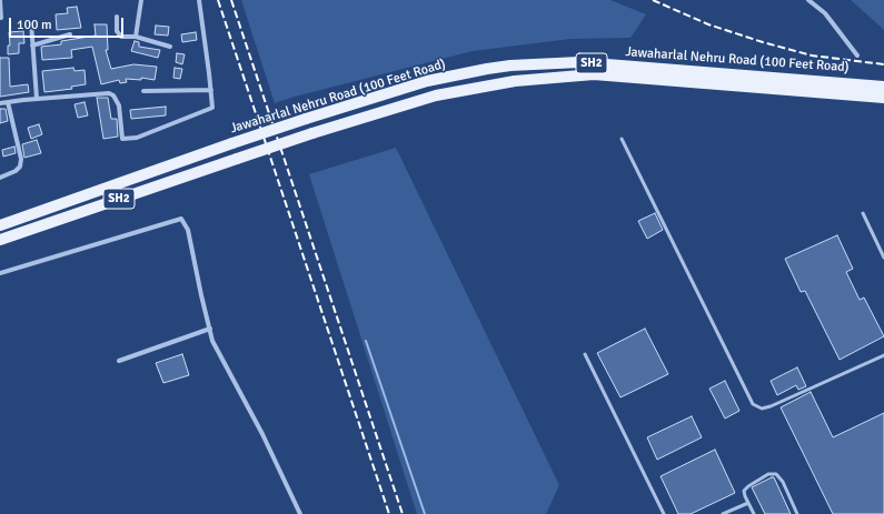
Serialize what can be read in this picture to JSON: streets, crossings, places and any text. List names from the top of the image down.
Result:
{
  "streets": {
    "main road": ["Jawaharlal Nehru Road (100 Feet Road)", "SH2"]
  },
  "scale_bar": "100 m"
}
